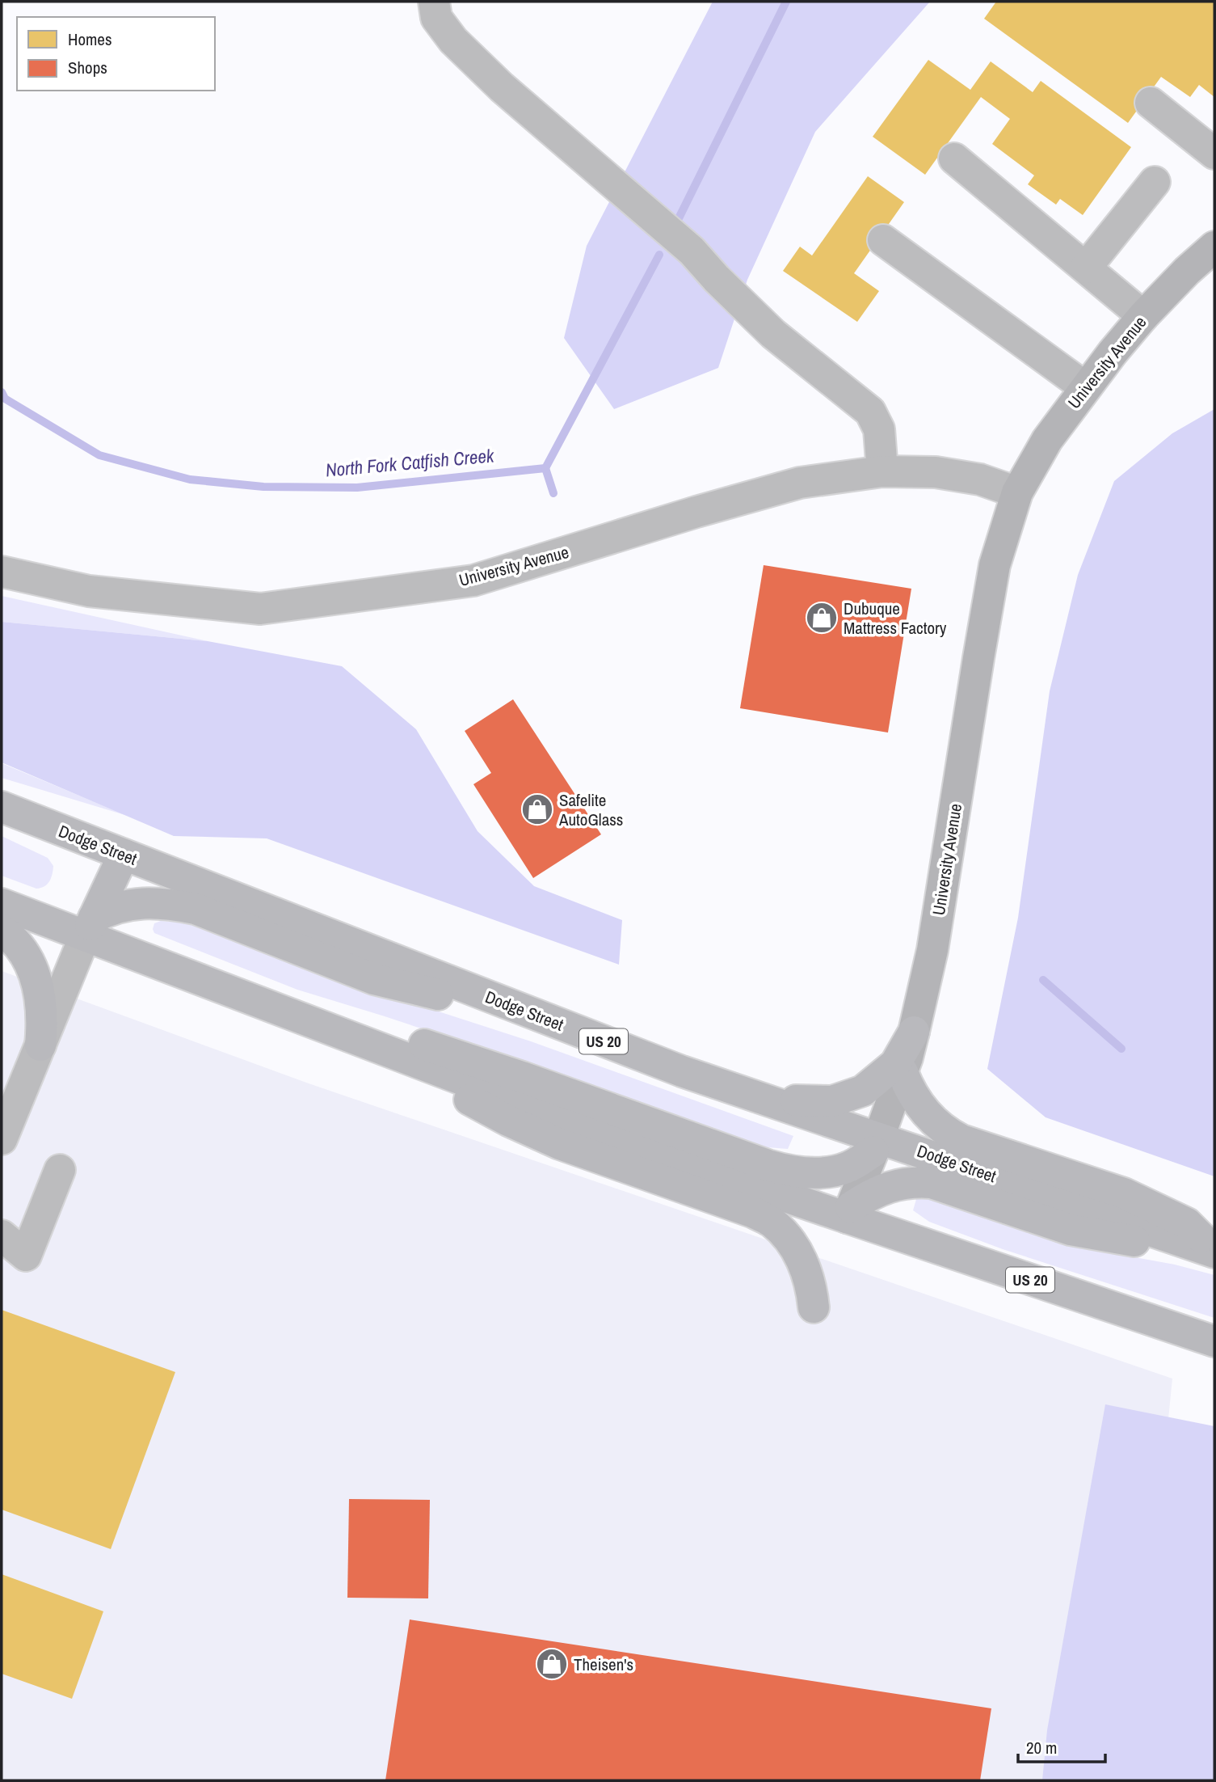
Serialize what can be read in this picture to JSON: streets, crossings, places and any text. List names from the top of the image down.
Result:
{
  "streets": {
    "highway": ["Dodge Street", "US 20"],
    "main road": ["University Avenue"]
  },
  "crossings": [
    ["University Avenue", "Dodge Street"],
    ["University Avenue", "US 20"]
  ],
  "water": ["North Fork Catfish Creek"],
  "places": {
    "shop": ["Dubuque Mattress Factory", "Safelite AutoGlass", "Theisen's"]
  },
  "legend": ["Homes", "Shops"],
  "scale_bar": "20 m"
}
